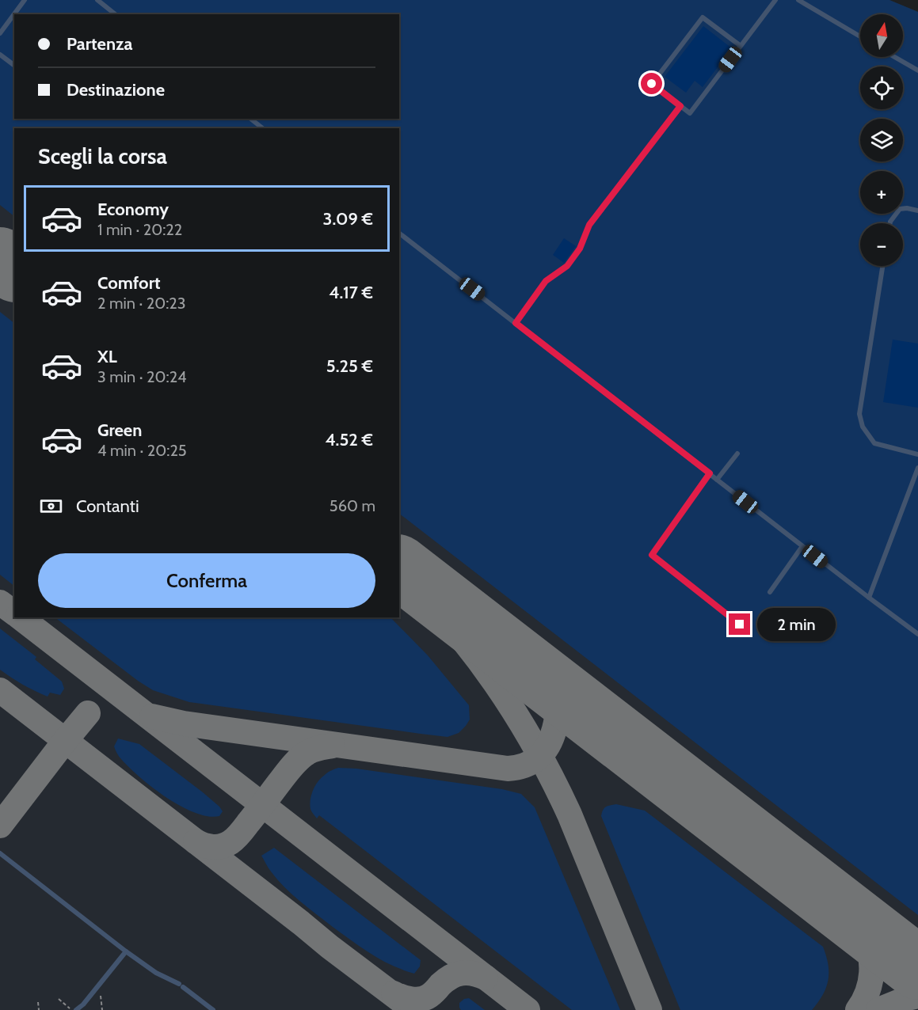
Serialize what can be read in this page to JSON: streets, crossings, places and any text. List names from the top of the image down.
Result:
{
  "north": "top",
  "page": {
    "map_buttons": ["+", "−"],
    "banner": ["Partenza", "Destinazione"],
    "heading": "Scegli la corsa",
    "list": [
      {
        "name": "Economy",
        "note": "1 min · 20:22",
        "value": "3.09 €"
      },
      {
        "name": "Comfort",
        "note": "2 min · 20:23",
        "value": "4.17 €"
      },
      {
        "name": "XL",
        "note": "3 min · 20:24",
        "value": "5.25 €"
      },
      {
        "name": "Green",
        "note": "4 min · 20:25",
        "value": "4.52 €"
      }
    ],
    "pay": ["Contanti", "560 m"],
    "buttons": "Conferma",
    "bubble": "2 min"
  }
}
